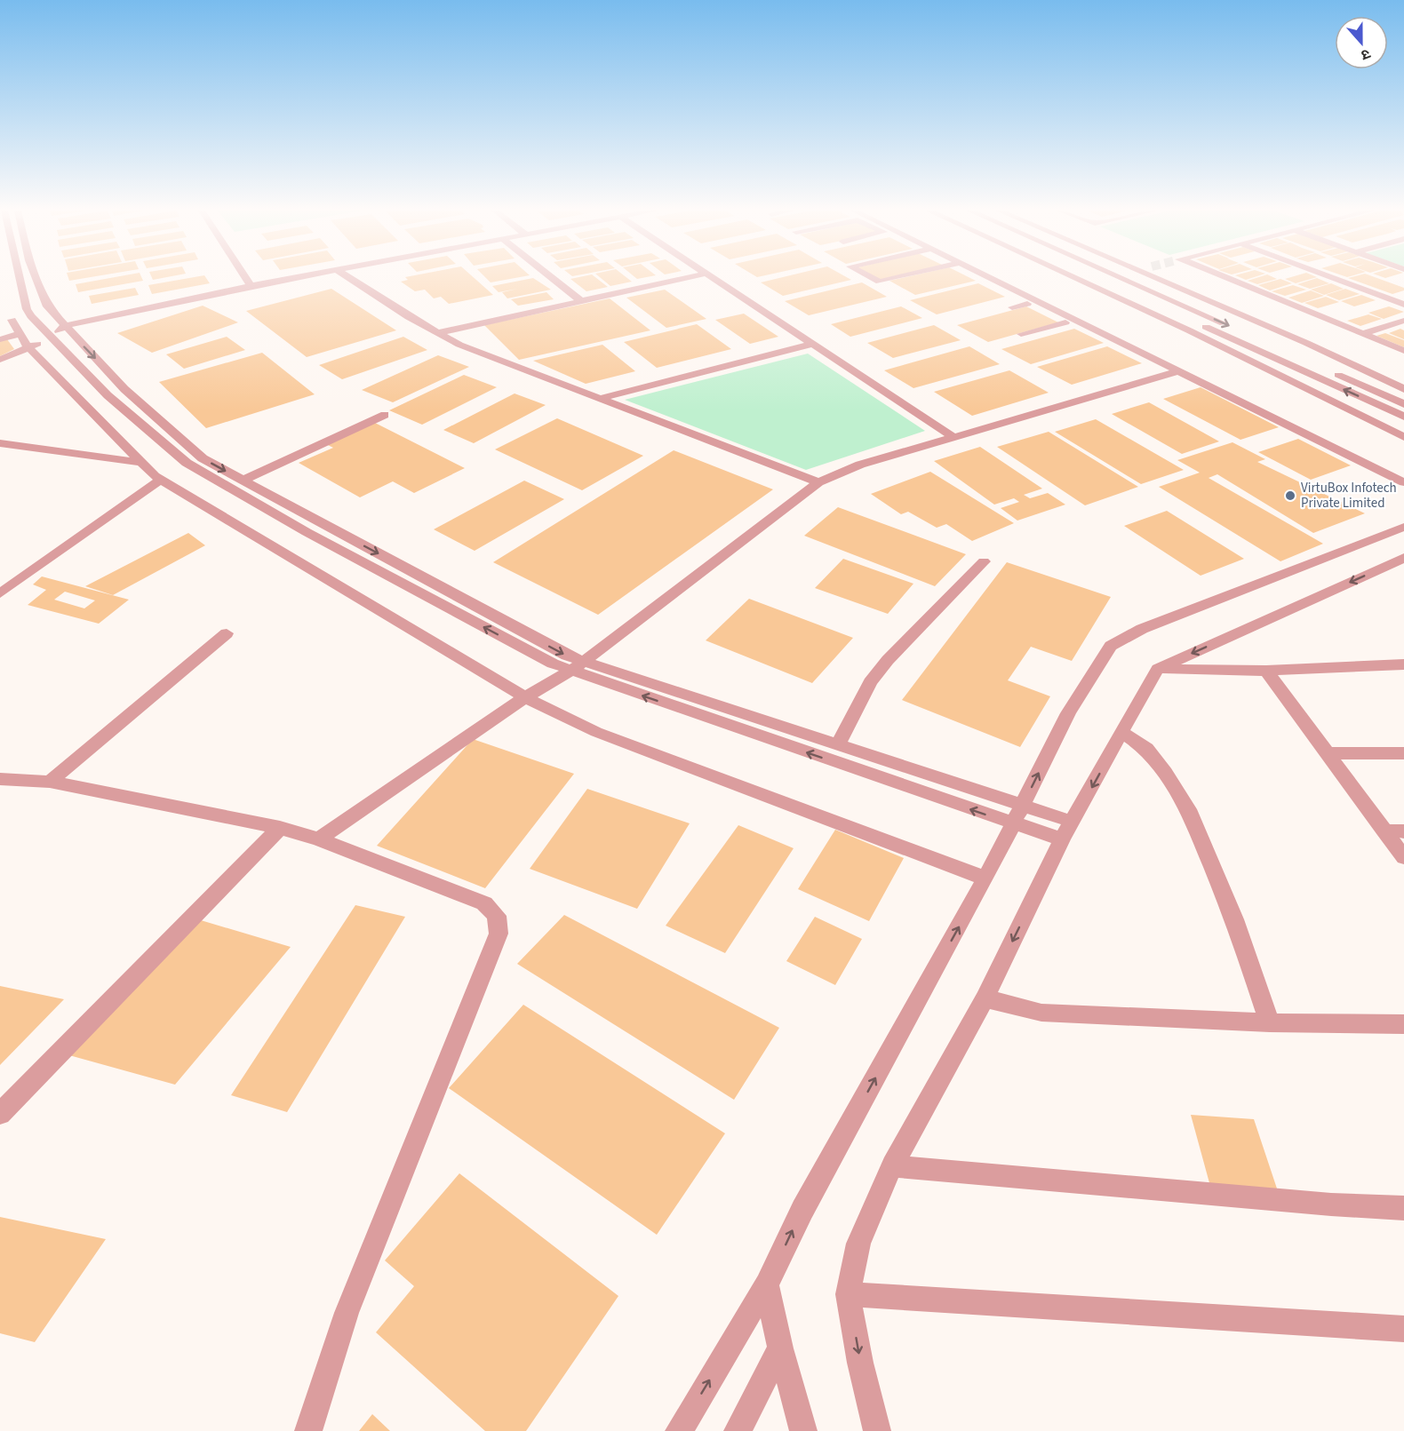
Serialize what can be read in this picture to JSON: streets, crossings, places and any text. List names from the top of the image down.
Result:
{
  "places": ["VirtuBox Infotech Private Limited"],
  "north": "bottom"
}
